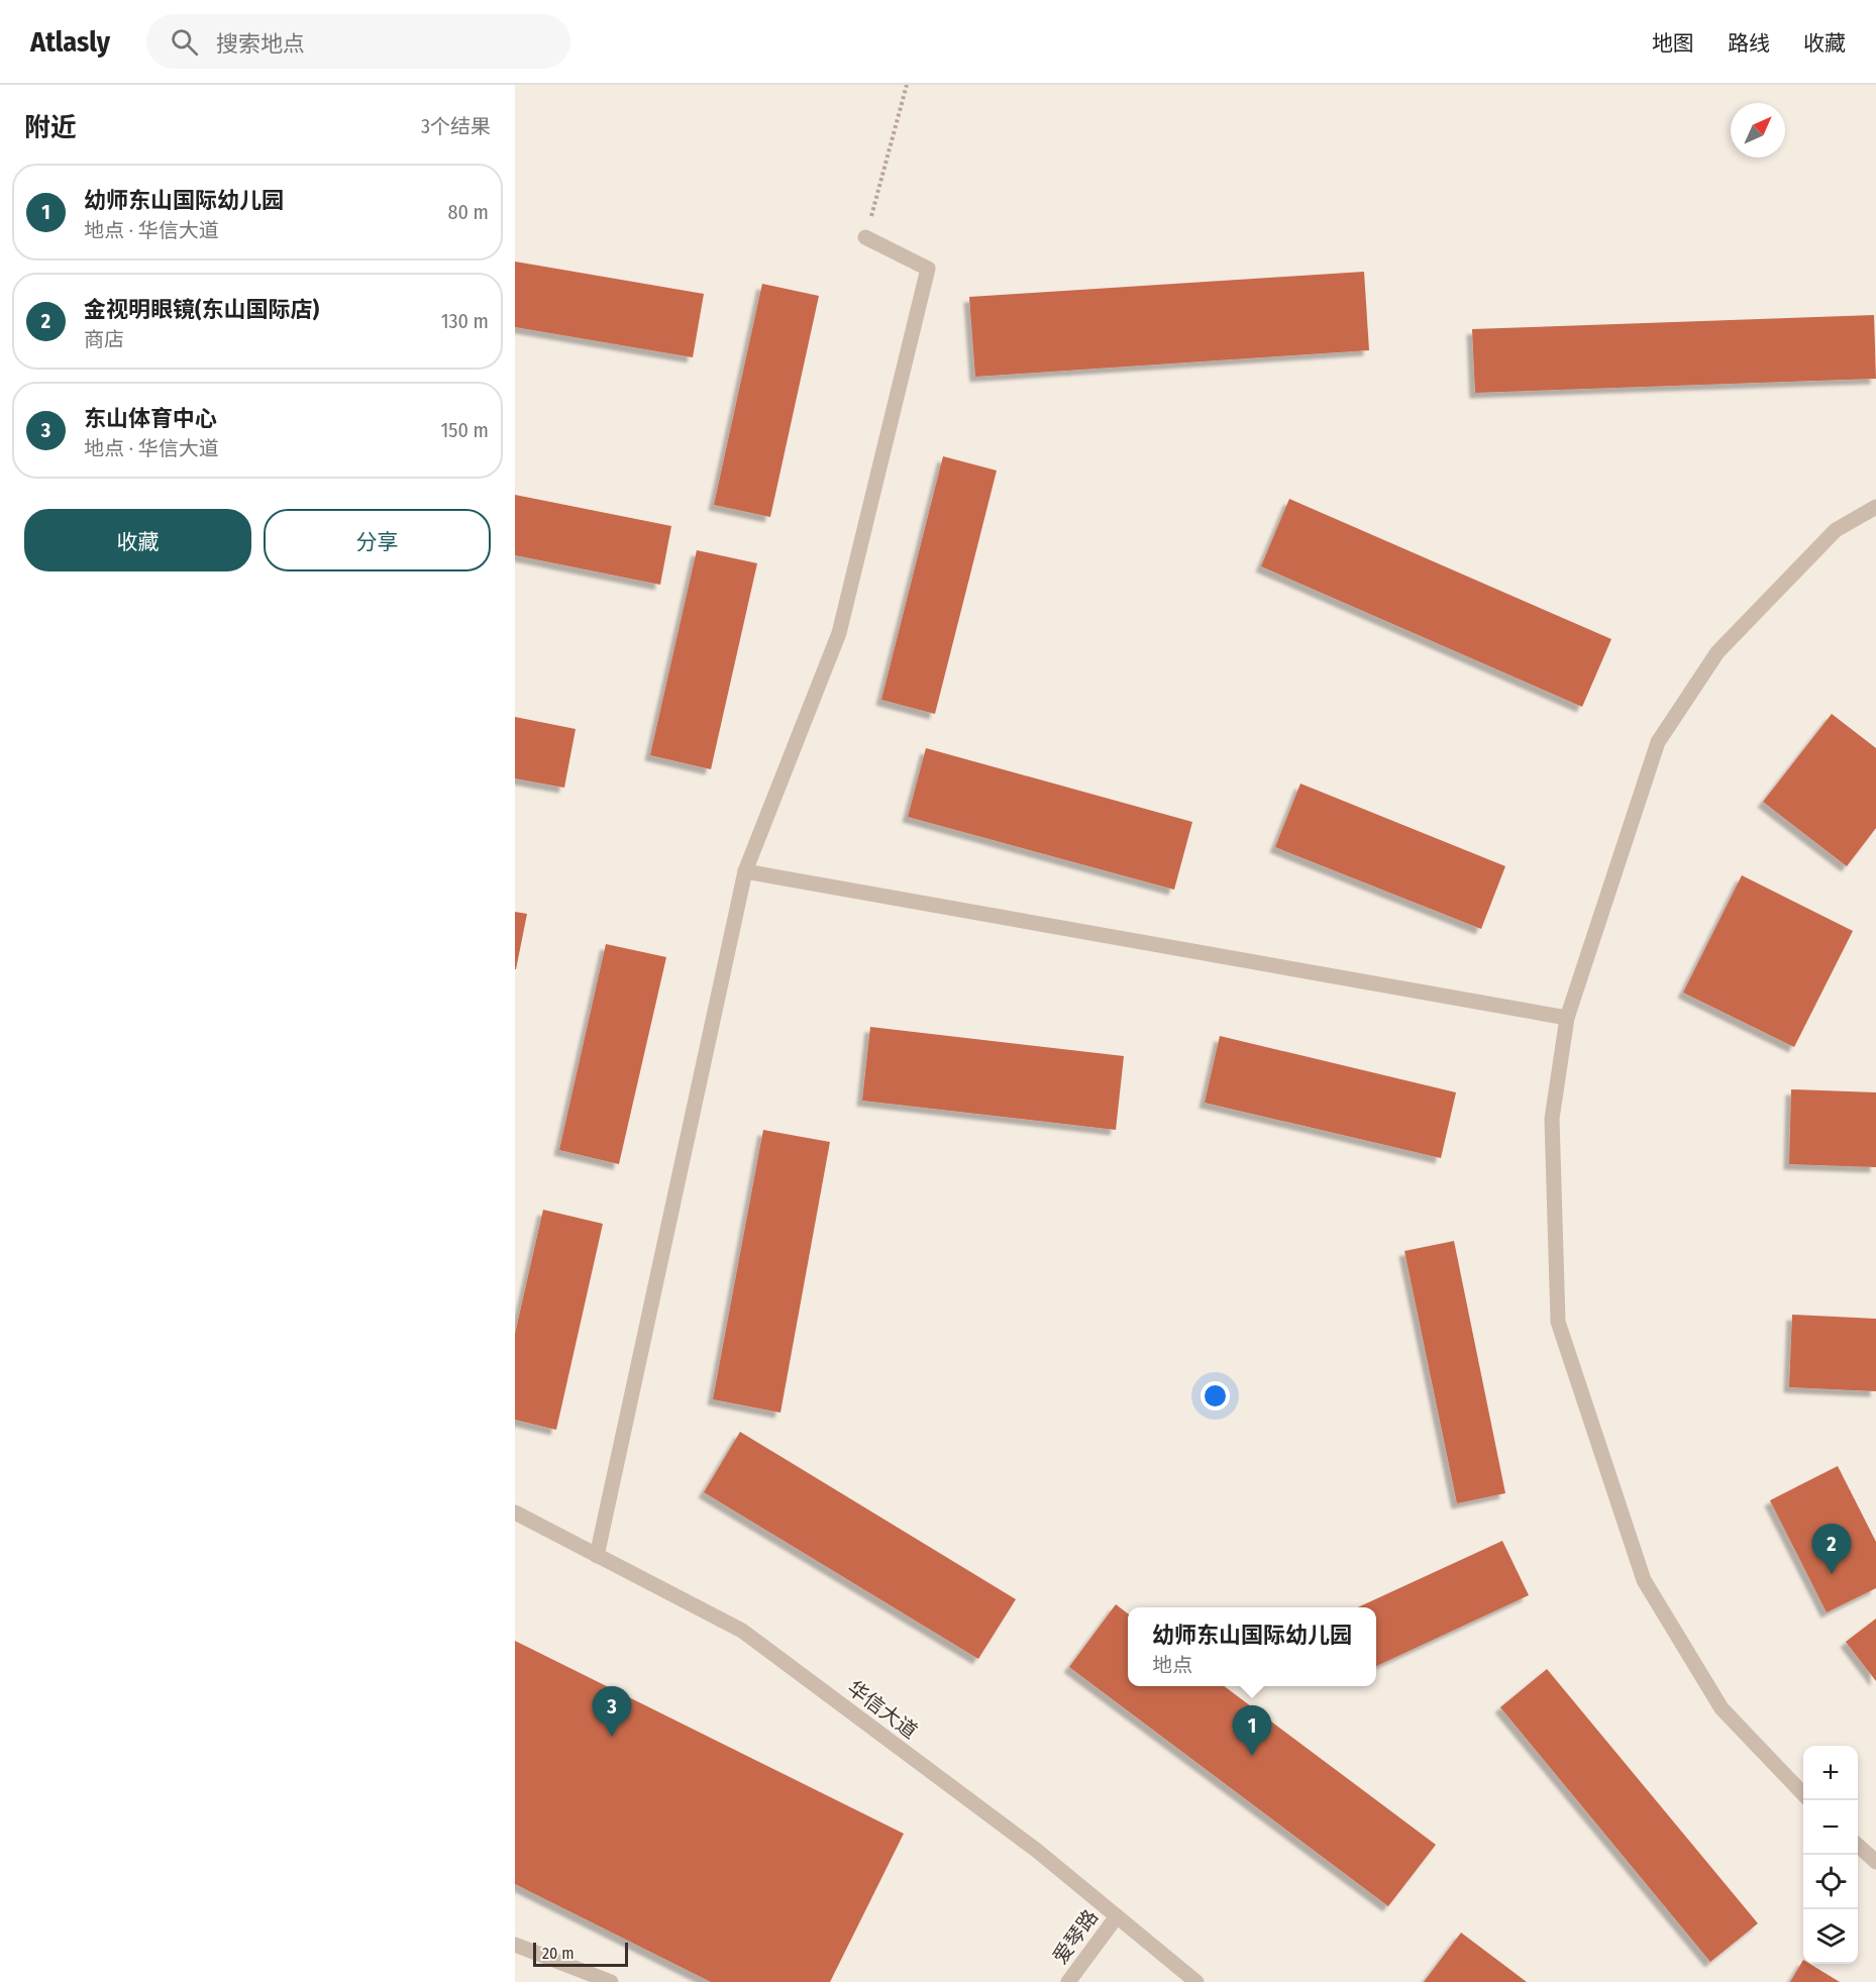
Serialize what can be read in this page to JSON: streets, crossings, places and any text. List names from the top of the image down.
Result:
{
  "streets": {
    "street": ["华信大道", "爱琴路"]
  },
  "crossings": [
    ["华信大道", "爱琴路"]
  ],
  "scale_bar": "20 m",
  "north": "top right",
  "page": {
    "header": "Atlasly",
    "search": "搜索地点",
    "nav": ["地图", "路线", "收藏"],
    "heading": ["附近", "3个结果"],
    "list": [
      {
        "mark": "1",
        "name": "幼师东山国际幼儿园",
        "note": "地点 · 华信大道",
        "value": "80 m"
      },
      {
        "mark": "2",
        "name": "金视明眼镜(东山国际店)",
        "note": "商店",
        "value": "130 m"
      },
      {
        "mark": "3",
        "name": "东山体育中心",
        "note": "地点 · 华信大道",
        "value": "150 m"
      }
    ],
    "buttons": ["收藏", "分享"],
    "pins": ["2", "3", "1"],
    "popup": ["幼师东山国际幼儿园", "地点"],
    "map_buttons": ["+", "−"],
    "scale": "20 m"
  }
}
